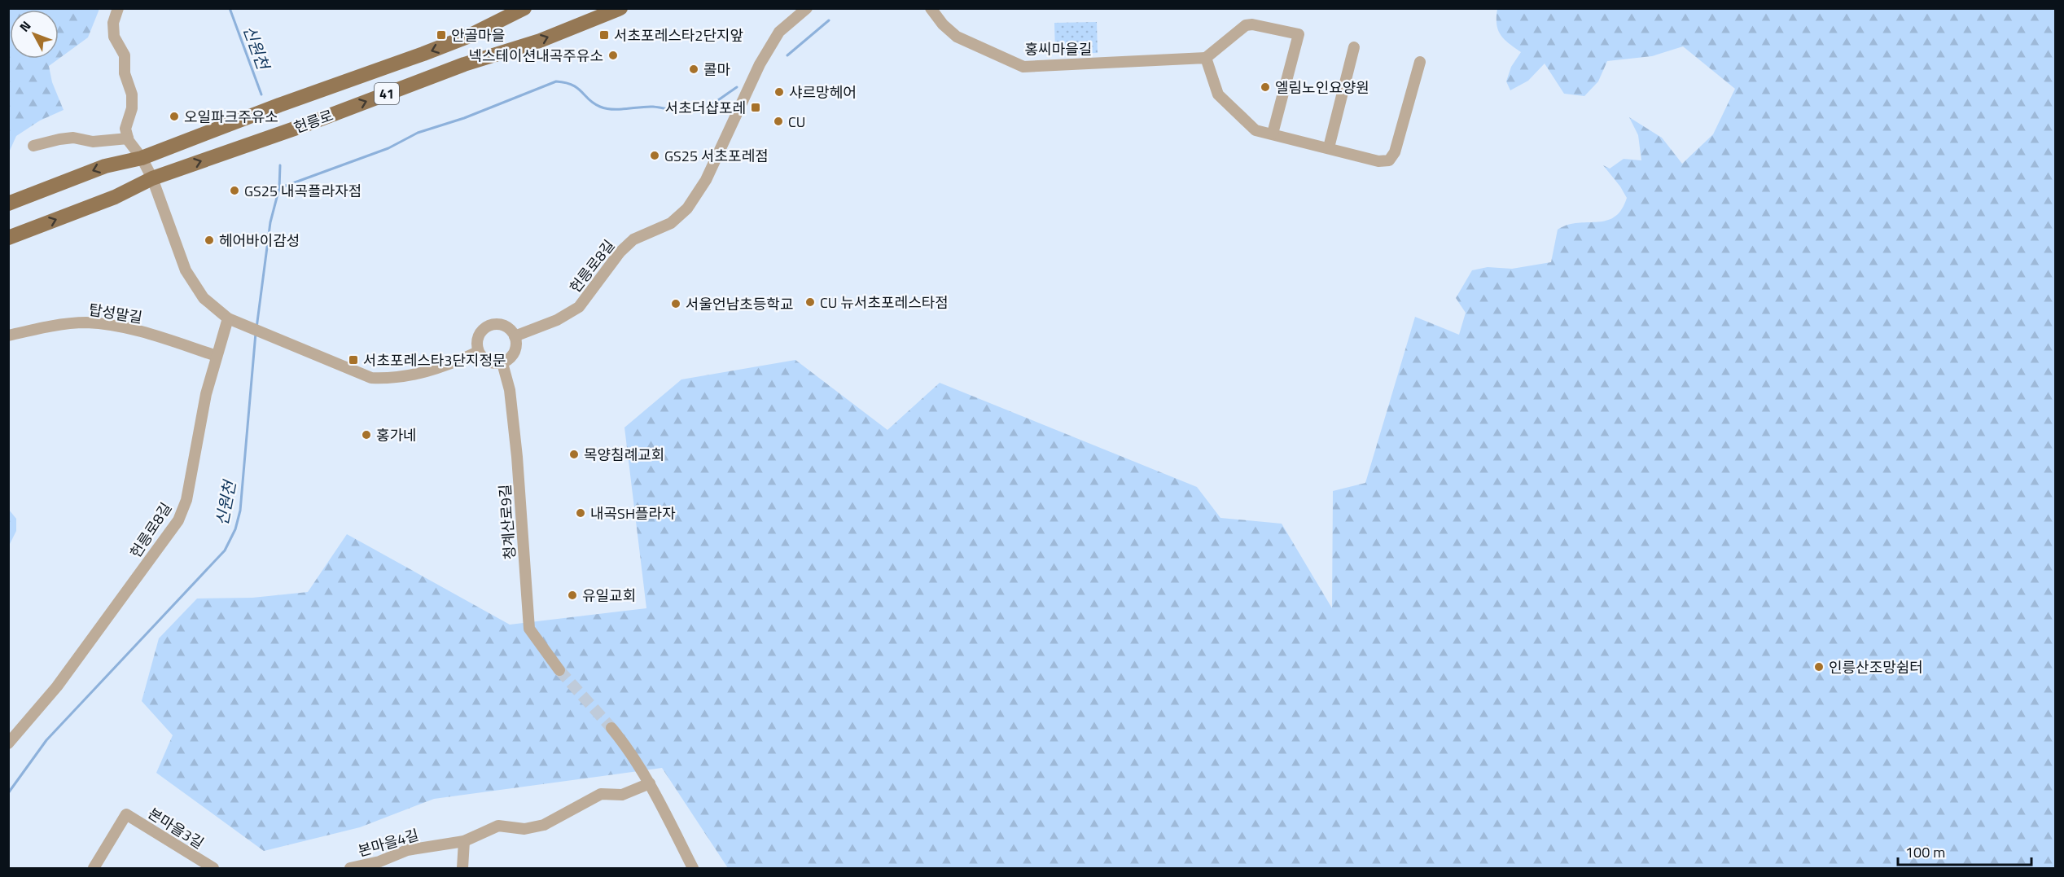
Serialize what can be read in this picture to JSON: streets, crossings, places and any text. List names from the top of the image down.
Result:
{
  "streets": {
    "main road": ["41", "헌릉로"],
    "street": [
      "홍씨마을길",
      "헌릉로8길",
      "탑성말길",
      "청계산로9길",
      "본마을3길",
      "본마을4길"
    ]
  },
  "crossings": [
    ["헌릉로8길", "탑성말길"],
    ["헌릉로8길", "청계산로9길"]
  ],
  "water": ["신원천"],
  "places": {
    "transit": [
      "안골마을",
      "서초포레스타2단지앞",
      "서초더샵포레",
      "서초포레스타3단지정문"
    ],
    "other": [
      "넥스테이션내곡주유소",
      "콜마",
      "엘림노인요양원",
      "샤르망헤어",
      "오일파크주유소",
      "CU",
      "GS25 서초포레점",
      "GS25 내곡플라자점",
      "헤어바이감성",
      "CU 뉴서초포레스타점",
      "서울언남초등학교",
      "홍가네",
      "목양침례교회",
      "내곡SH플라자",
      "유일교회",
      "인릉산조망쉼터"
    ]
  },
  "scale_bar": "100 m",
  "north": "top left"
}
